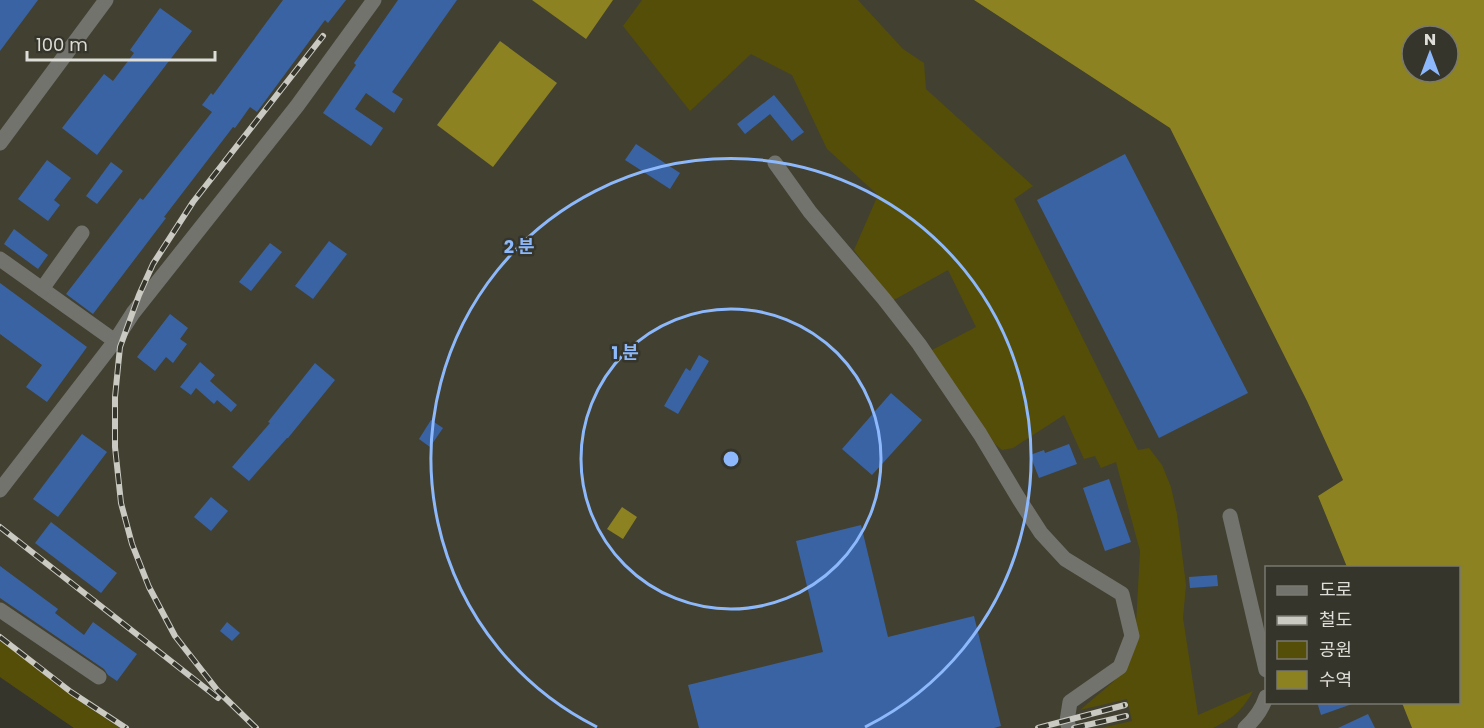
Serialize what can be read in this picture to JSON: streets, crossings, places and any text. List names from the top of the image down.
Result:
{
  "legend": [
    "도로",
    "철도",
    "공원",
    "수역"
  ],
  "scale_bar": "100 m",
  "north": "top",
  "rings": ["2 분", "1 분"]
}
